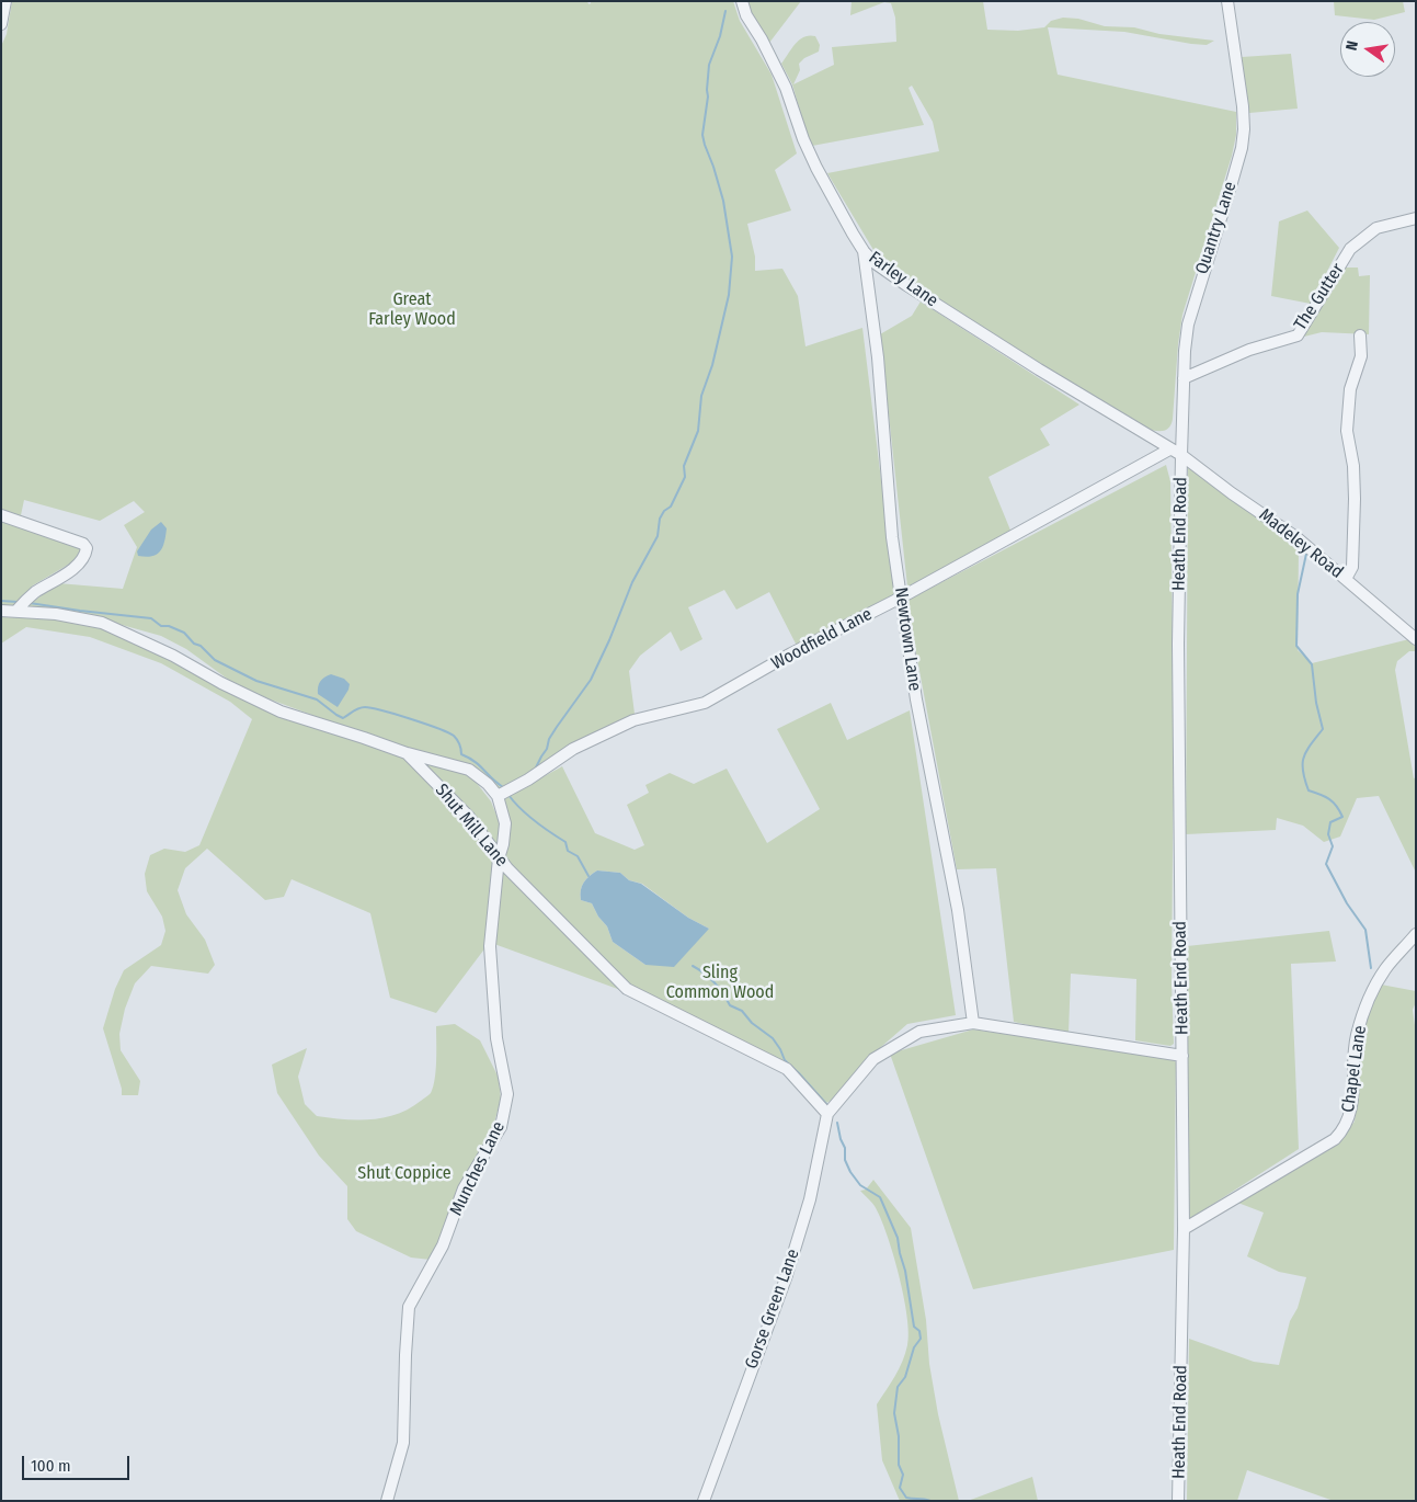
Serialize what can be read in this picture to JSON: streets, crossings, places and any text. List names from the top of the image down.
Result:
{
  "streets": {
    "street": [
      "Quantry Lane",
      "Farley Lane",
      "The Gutter",
      "Heath End Road",
      "Madeley Road",
      "Woodfield Lane",
      "Newtown Lane",
      "Shut Mill Lane",
      "Chapel Lane",
      "Munches Lane",
      "Gorse Green Lane"
    ]
  },
  "crossings": [
    ["Quantry Lane", "Farley Lane"],
    ["Quantry Lane", "The Gutter"],
    ["Quantry Lane", "Heath End Road"],
    ["Quantry Lane", "Madeley Road"],
    ["Farley Lane", "Heath End Road"],
    ["Farley Lane", "Madeley Road"],
    ["Farley Lane", "Woodfield Lane"],
    ["Farley Lane", "Newtown Lane"],
    ["Heath End Road", "Madeley Road"],
    ["Heath End Road", "Chapel Lane"],
    ["Woodfield Lane", "Newtown Lane"],
    ["Shut Mill Lane", "Munches Lane"],
    ["Shut Mill Lane", "Gorse Green Lane"]
  ],
  "parks": ["Great Farley Wood", "Sling Common Wood", "Shut Coppice"],
  "scale_bar": "100 m",
  "north": "left"
}
